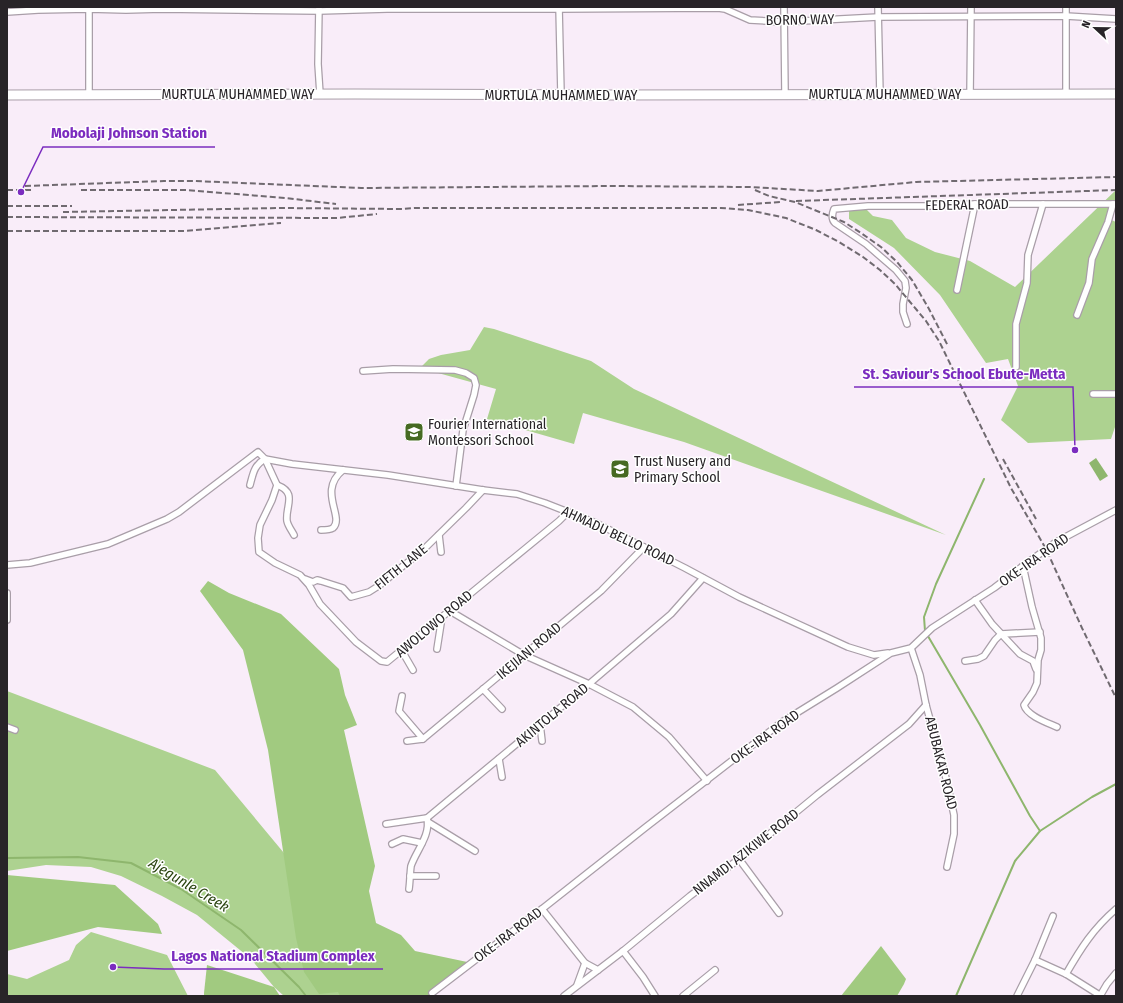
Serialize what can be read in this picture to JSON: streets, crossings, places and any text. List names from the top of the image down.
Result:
{
  "streets": {
    "main road": ["MURTULA MUHAMMED WAY"],
    "street": [
      "BORNO WAY",
      "FEDERAL ROAD",
      "AHMADU BELLO ROAD",
      "OKE-IRA ROAD",
      "FIFTH LANE",
      "AWOLOWO ROAD",
      "IKEJIANI ROAD",
      "AKINTOLA ROAD",
      "ABUBAKAR ROAD",
      "NNAMDI AZIKIWE ROAD"
    ]
  },
  "crossings": [
    ["AHMADU BELLO ROAD", "OKE-IRA ROAD"],
    ["AHMADU BELLO ROAD", "FIFTH LANE"],
    ["AHMADU BELLO ROAD", "AWOLOWO ROAD"],
    ["AHMADU BELLO ROAD", "IKEJIANI ROAD"],
    ["AHMADU BELLO ROAD", "AKINTOLA ROAD"],
    ["FIFTH LANE", "AWOLOWO ROAD"],
    ["ABUBAKAR ROAD", "NNAMDI AZIKIWE ROAD"]
  ],
  "water": ["Ajegunle Creek"],
  "places": {
    "other": ["Mobolaji Johnson Station", "St. Saviour's School Ebute-Metta", "Lagos National Stadium Complex"],
    "school or university": ["Fourier International Montessori School", "Trust Nusery and Primary School"]
  },
  "north": "left"
}
